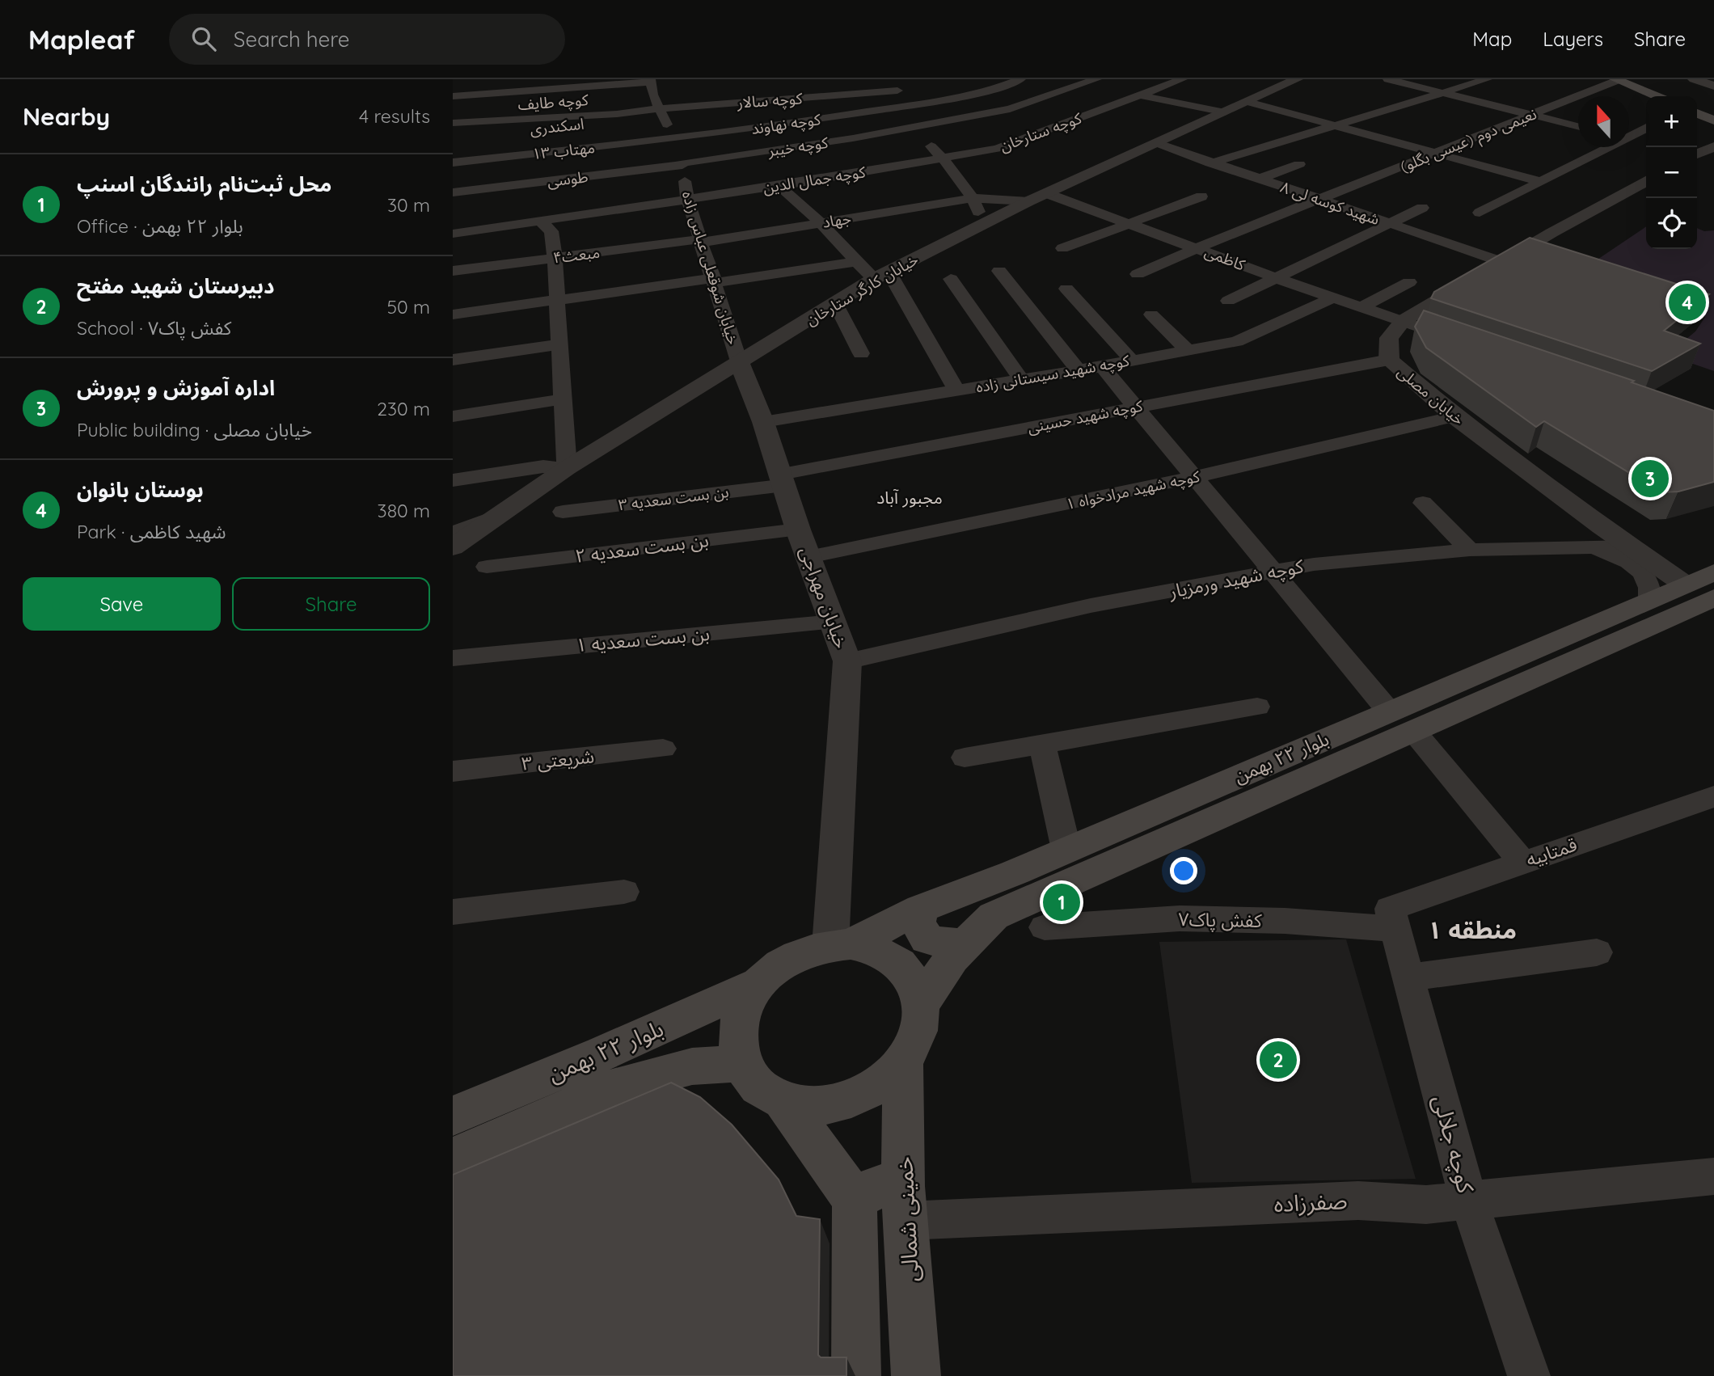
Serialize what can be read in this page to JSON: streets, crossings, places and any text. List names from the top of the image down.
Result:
{
  "streets": {
    "main road": ["بلوار ۲۲ بهمن", "خمینی شمالی"],
    "street": [
      "کوچه سالار",
      "کوچه نهاوند",
      "اسکندری",
      "کوچه ستارخان",
      "نعیمی دوم (عیسی بگلو)",
      "کوچه خیبر",
      "مهتاب ۱۳",
      "طوسی",
      "کوچه جمال الدین",
      "شهید کوسه لی ۸",
      "جهاد",
      "مبعث۴",
      "کاظمی",
      "خیابان شوقعلی عباس زاده",
      "خیابان کارگر ستارخان",
      "کوچه شهید سیستانی زاده",
      "خیابان مصلی",
      "کوچه شهید حسینی",
      "۱ کوچه شهید مرادخواه",
      "بن بست سعدیه ۳",
      "بن بست سعدیه ۲",
      "کوچه شهید ورمزیار",
      "خیابان مهراجی",
      "بن بست سعدیه ۱",
      "شریعتی ۳",
      "قمتابیه",
      "کفش پاک۷",
      "کوچه جلالی",
      "صفرزاده"
    ]
  },
  "crossings": [
    ["کوچه سالار", "اسکندری"],
    ["کوچه سالار", "خیابان شوقعلی عباس زاده"],
    ["کوچه نهاوند", "مهتاب ۱۳"],
    ["کوچه نهاوند", "خیابان شوقعلی عباس زاده"],
    ["اسکندری", "خیابان شوقعلی عباس زاده"],
    ["کوچه ستارخان", "کوچه جمال الدین"],
    ["نعیمی دوم (عیسی بگلو)", "شهید کوسه لی ۸"],
    ["نعیمی دوم (عیسی بگلو)", "کاظمی"],
    ["کوچه خیبر", "طوسی"],
    ["کوچه خیبر", "خیابان شوقعلی عباس زاده"],
    ["مهتاب ۱۳", "خیابان شوقعلی عباس زاده"],
    ["طوسی", "خیابان شوقعلی عباس زاده"],
    ["کوچه جمال الدین", "خیابان شوقعلی عباس زاده"],
    ["شهید کوسه لی ۸", "خیابان کارگر ستارخان"],
    ["شهید کوسه لی ۸", "خیابان مصلی"],
    ["جهاد", "مبعث۴"],
    ["جهاد", "خیابان شوقعلی عباس زاده"],
    ["جهاد", "خیابان کارگر ستارخان"],
    ["مبعث۴", "خیابان شوقعلی عباس زاده"],
    ["کاظمی", "خیابان کارگر ستارخان"],
    ["کاظمی", "کوچه شهید سیستانی زاده"],
    ["کاظمی", "خیابان مصلی"],
    ["خیابان شوقعلی عباس زاده", "خیابان کارگر ستارخان"],
    ["خیابان شوقعلی عباس زاده", "خیابان مهراجی"],
    ["خیابان کارگر ستارخان", "خیابان مهراجی"],
    ["کوچه شهید سیستانی زاده", "خیابان مهراجی"],
    ["خیابان مصلی", "کوچه شهید حسینی"],
    ["خیابان مصلی", "۱ کوچه شهید مرادخواه"],
    ["خیابان مصلی", "کوچه شهید ورمزیار"],
    ["خیابان مصلی", "بلوار ۲۲ بهمن"],
    ["کوچه شهید حسینی", "بن بست سعدیه ۳"],
    ["کوچه شهید حسینی", "خیابان مهراجی"],
    ["۱ کوچه شهید مرادخواه", "خیابان مهراجی"],
    ["بن بست سعدیه ۳", "خیابان مهراجی"],
    ["بن بست سعدیه ۲", "خیابان مهراجی"],
    ["کوچه شهید ورمزیار", "خیابان مهراجی"],
    ["خیابان مهراجی", "بن بست سعدیه ۱"],
    ["خیابان مهراجی", "بلوار ۲۲ بهمن"],
    ["خیابان مهراجی", "خمینی شمالی"],
    ["بلوار ۲۲ بهمن", "خمینی شمالی"],
    ["قمتابیه", "کفش پاک۷"],
    ["قمتابیه", "کوچه جلالی"],
    ["کفش پاک۷", "کوچه جلالی"],
    ["کوچه جلالی", "صفرزاده"],
    ["صفرزاده", "خمینی شمالی"]
  ],
  "districts": ["مجبور آباد", "منطقه ۱"],
  "north": "top",
  "page": {
    "header": "Mapleaf",
    "search": "Search here",
    "nav": ["Map", "Layers", "Share"],
    "heading": ["Nearby", "4 results"],
    "map_buttons": ["+", "−"],
    "list": [
      {
        "mark": "1",
        "name": "محل ثبت‌نام رانندگان اسنپ",
        "note": "Office · بلوار ۲۲ بهمن",
        "value": "30 m"
      },
      {
        "mark": "2",
        "name": "دبیرستان شهید مفتح",
        "note": "School · کفش پاک۷",
        "value": "50 m"
      },
      {
        "mark": "3",
        "name": "اداره آموزش و پرورش",
        "note": "Public building · خیابان مصلی",
        "value": "230 m"
      },
      {
        "mark": "4",
        "name": "بوستان بانوان",
        "note": "Park · شهید کاظمی",
        "value": "380 m"
      }
    ],
    "pins": [
      "4",
      "3",
      "1",
      "2"
    ],
    "buttons": ["Save", "Share"]
  }
}
